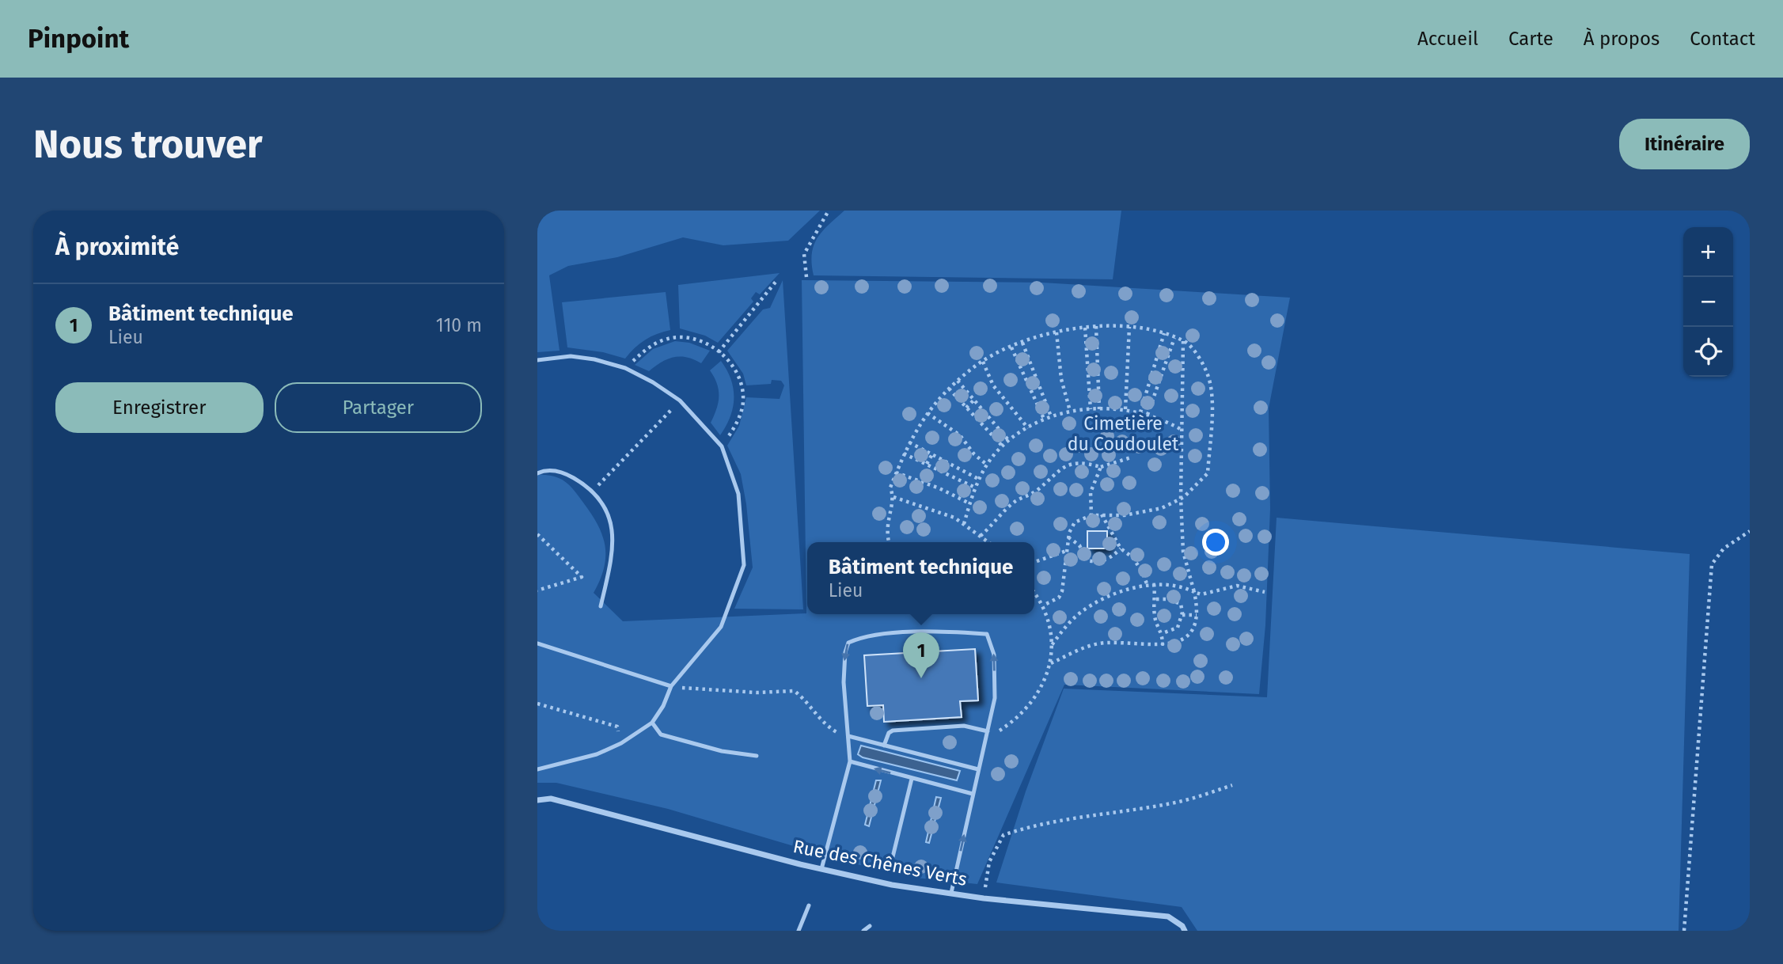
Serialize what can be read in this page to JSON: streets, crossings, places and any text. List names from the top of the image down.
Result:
{
  "streets": {
    "street": ["Rue des Chênes Verts"]
  },
  "parks": ["Cimetière du Coudoulet"],
  "page": {
    "header": "Pinpoint",
    "nav": [
      "Accueil",
      "Carte",
      "À propos",
      "Contact"
    ],
    "buttons": [
      "Itinéraire",
      ["Enregistrer", "Partager"]
    ],
    "title": "Nous trouver",
    "heading": "À proximité",
    "map_buttons": ["+", "−"],
    "list": [
      {
        "mark": "1",
        "name": "Bâtiment technique",
        "note": "Lieu",
        "value": "110 m"
      }
    ],
    "popup": ["Bâtiment technique", "Lieu"],
    "pins": "1"
  }
}
